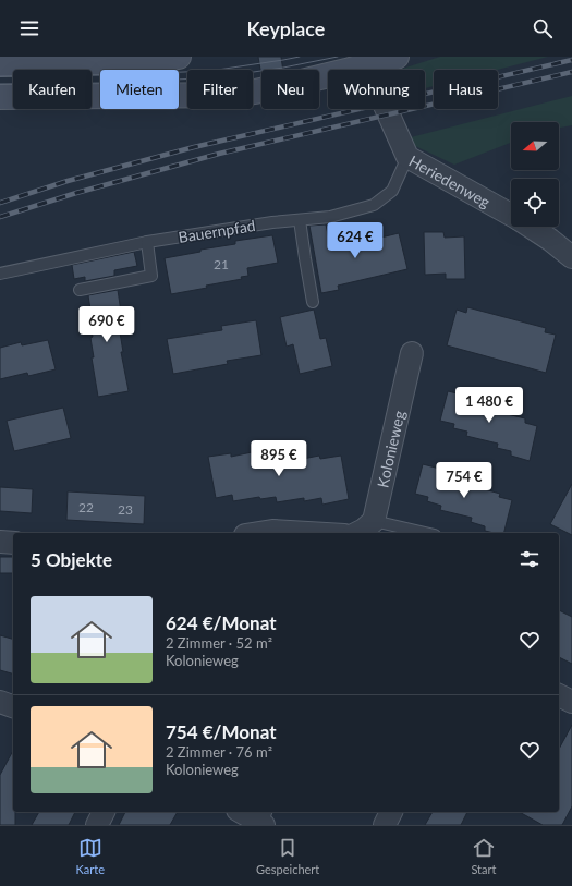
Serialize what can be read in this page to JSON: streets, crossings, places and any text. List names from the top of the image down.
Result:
{
  "streets": {
    "street": ["Heriedenweg", "Kolonieweg"],
    "lane": ["Bauernpfad"]
  },
  "crossings": [
    ["Heriedenweg", "Bauernpfad"]
  ],
  "house_numbers": ["21", "22", "23"],
  "north": "left",
  "page": {
    "header": "Keyplace",
    "chip": [
      "Kaufen",
      "Mieten",
      "Filter",
      "Neu",
      "Wohnung",
      "Haus"
    ],
    "price": [
      "624 €",
      "690 €",
      "1 480 €",
      "895 €",
      "754 €"
    ],
    "heading": "5 Objekte",
    "list": [
      {
        "name": "624 €/Monat",
        "note": "2 Zimmer · 52 m² · Kolonieweg"
      },
      {
        "name": "754 €/Monat",
        "note": "2 Zimmer · 76 m² · Kolonieweg"
      }
    ],
    "tabs": ["Karte", "Gespeichert", "Start"]
  }
}
